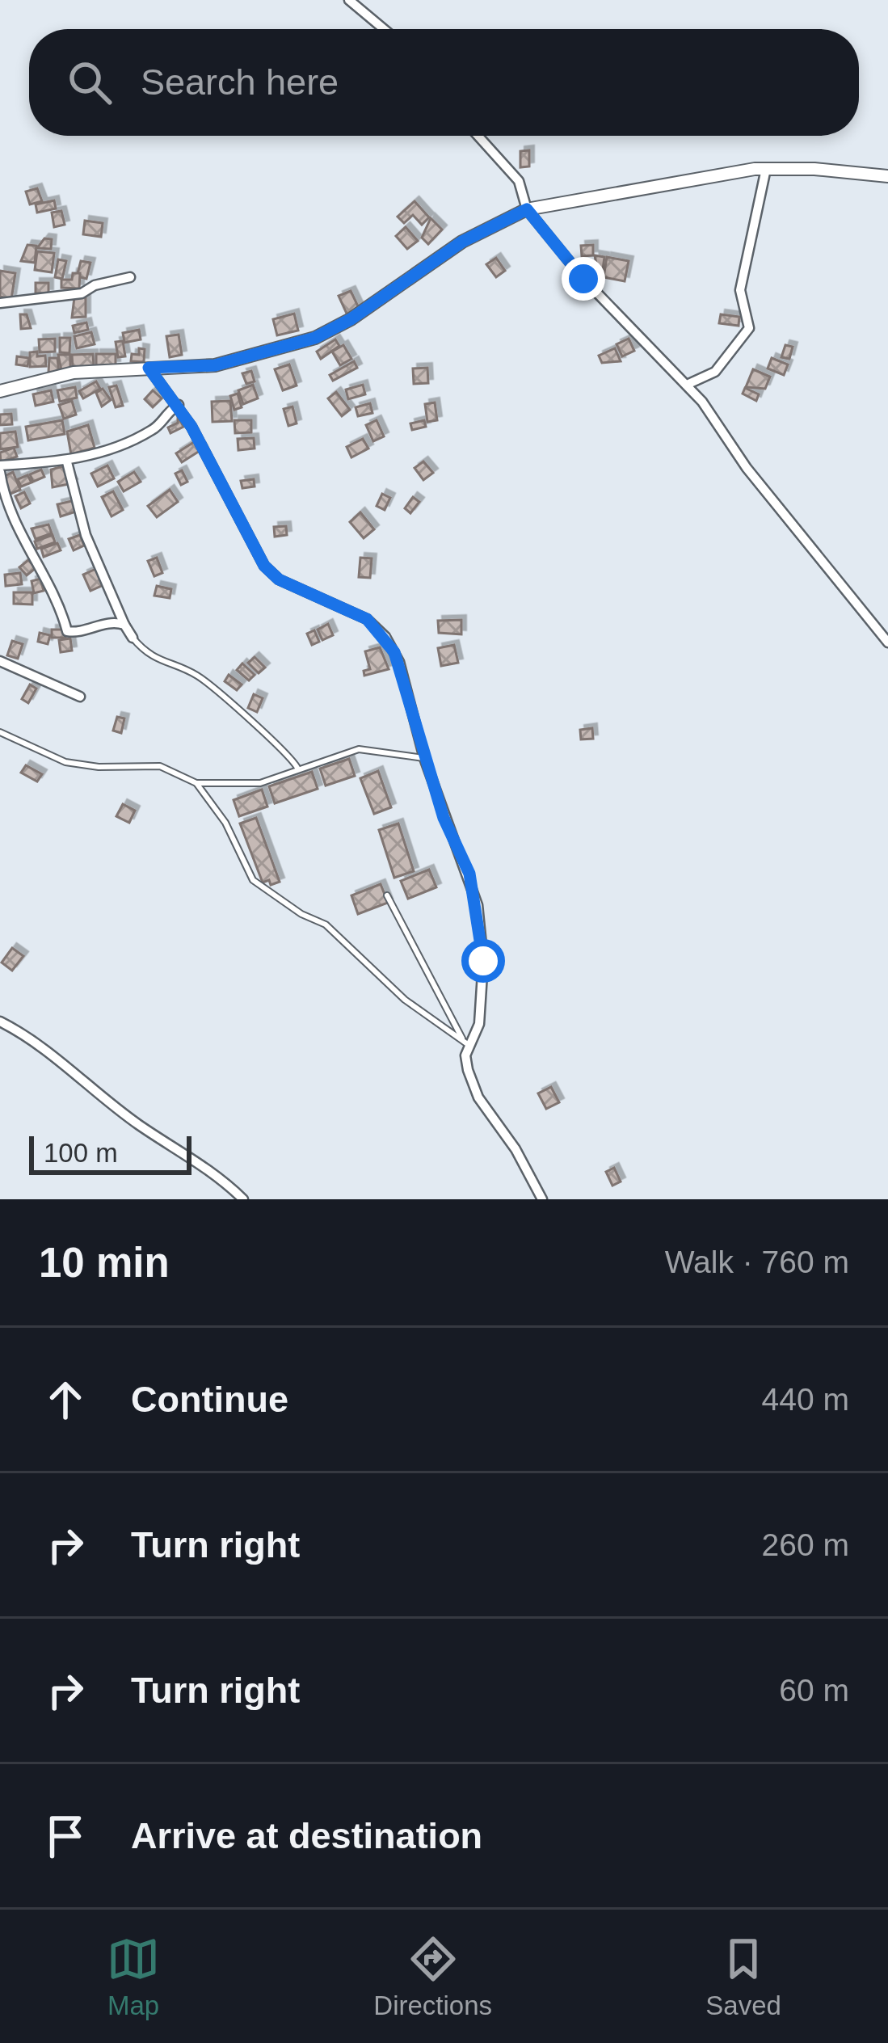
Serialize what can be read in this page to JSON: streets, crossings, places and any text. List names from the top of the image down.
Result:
{
  "scale_bar": "100 m",
  "page": {
    "search": "Search here",
    "scale": "100 m",
    "heading": ["10 min", "Walk · 760 m"],
    "list": [
      ["Continue", "440 m"],
      ["Turn right", "260 m"],
      ["Turn right", "60 m"],
      "Arrive at destination"
    ],
    "nav": ["Map", "Directions", "Saved"]
  }
}
